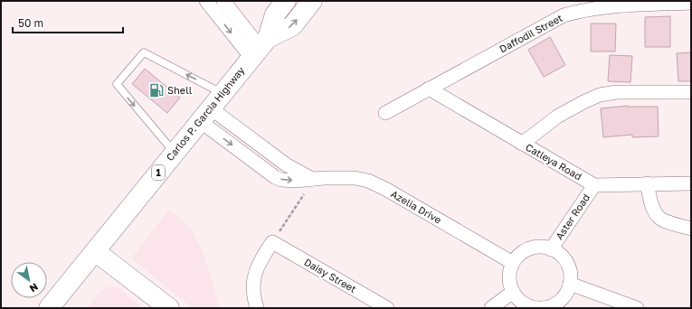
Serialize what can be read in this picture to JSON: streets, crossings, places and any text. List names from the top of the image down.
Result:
{
  "streets": {
    "main road": ["Carlos P. Garcia Highway", "1"],
    "street": [
      "Daffodil Street",
      "Catleya Road",
      "Azelia Drive",
      "Aster Road",
      "Daisy Street"
    ]
  },
  "crossings": [
    ["Daffodil Street", "Catleya Road"],
    ["Carlos P. Garcia Highway", "Azelia Drive"],
    ["Catleya Road", "Aster Road"],
    ["Azelia Drive", "Aster Road"]
  ],
  "places": {
    "fuel station": ["Shell"]
  },
  "scale_bar": "50 m",
  "north": "bottom right"
}
